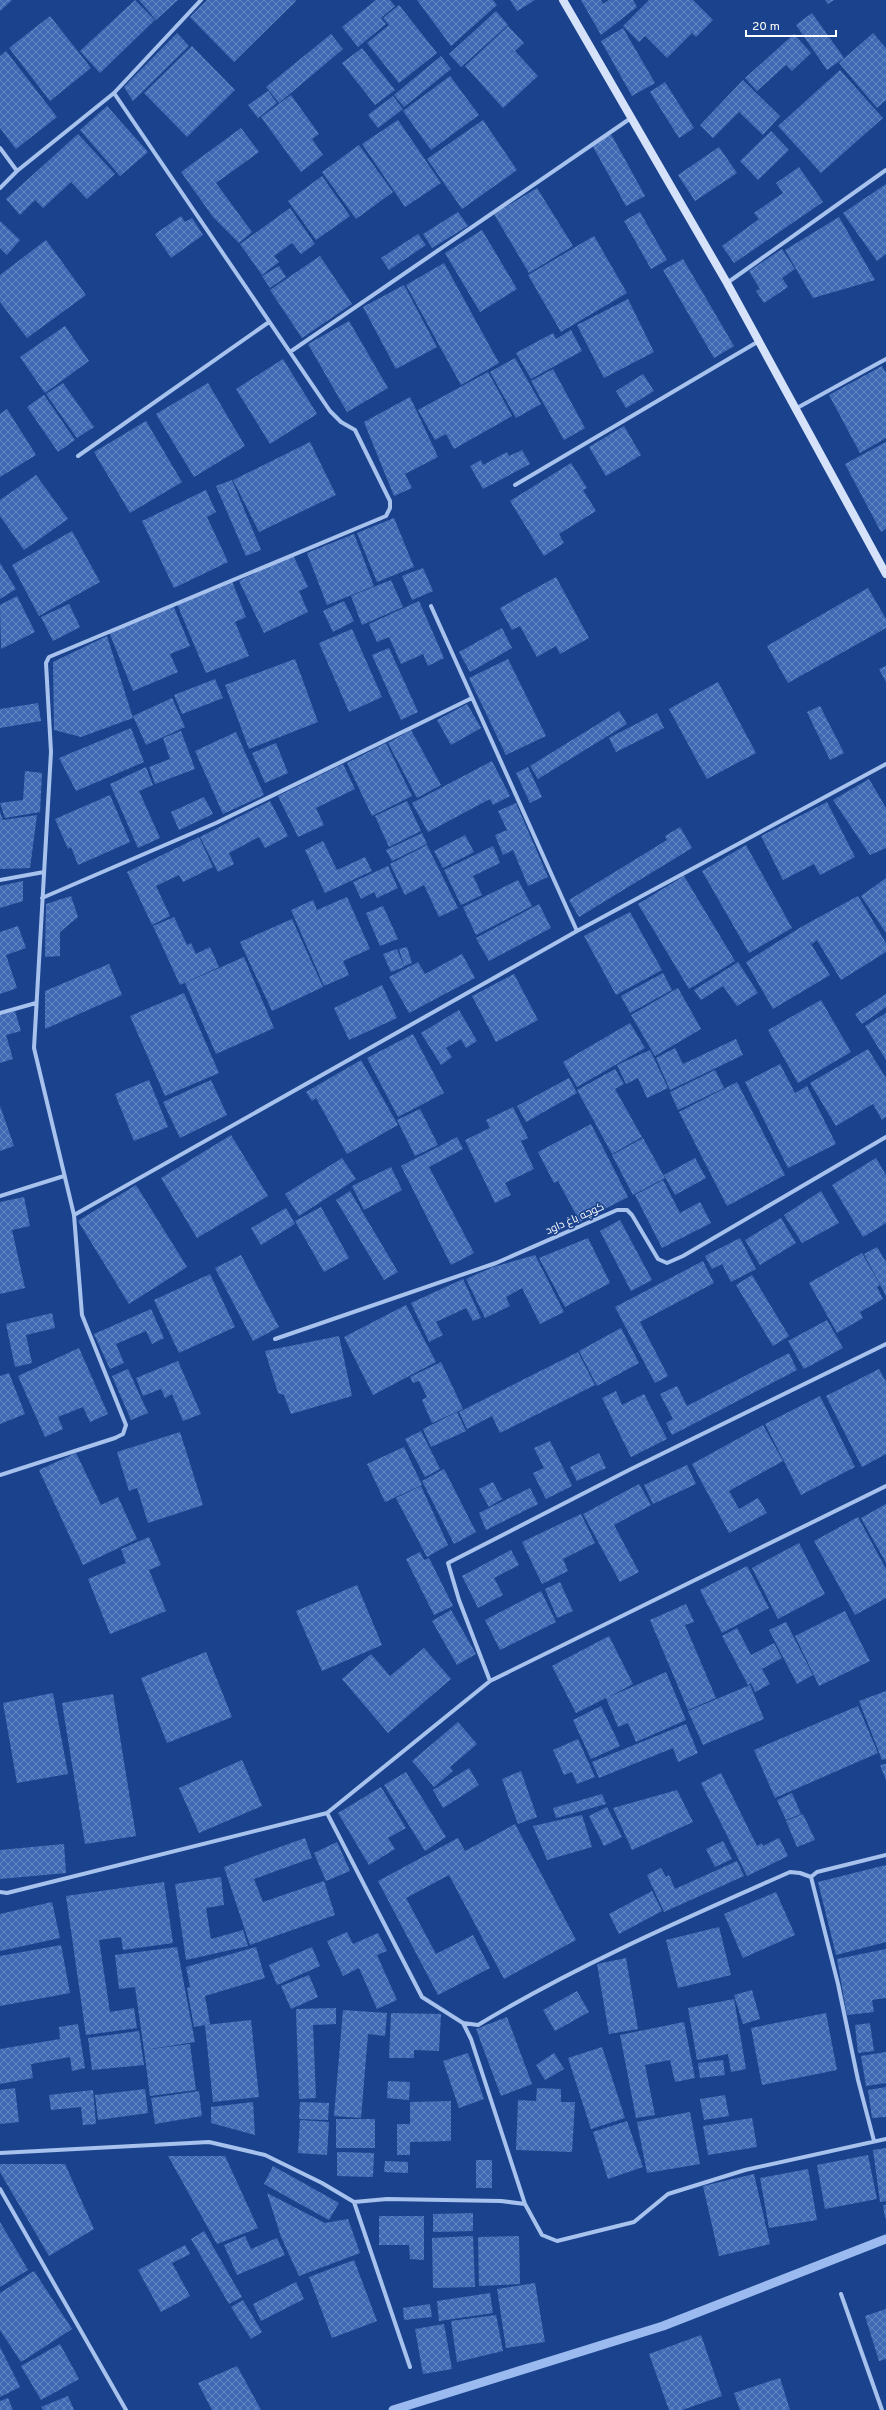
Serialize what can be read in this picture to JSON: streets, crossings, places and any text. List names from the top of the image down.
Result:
{
  "streets": {
    "street": ["کوچه باغ داود"]
  },
  "scale_bar": "20 m"
}
